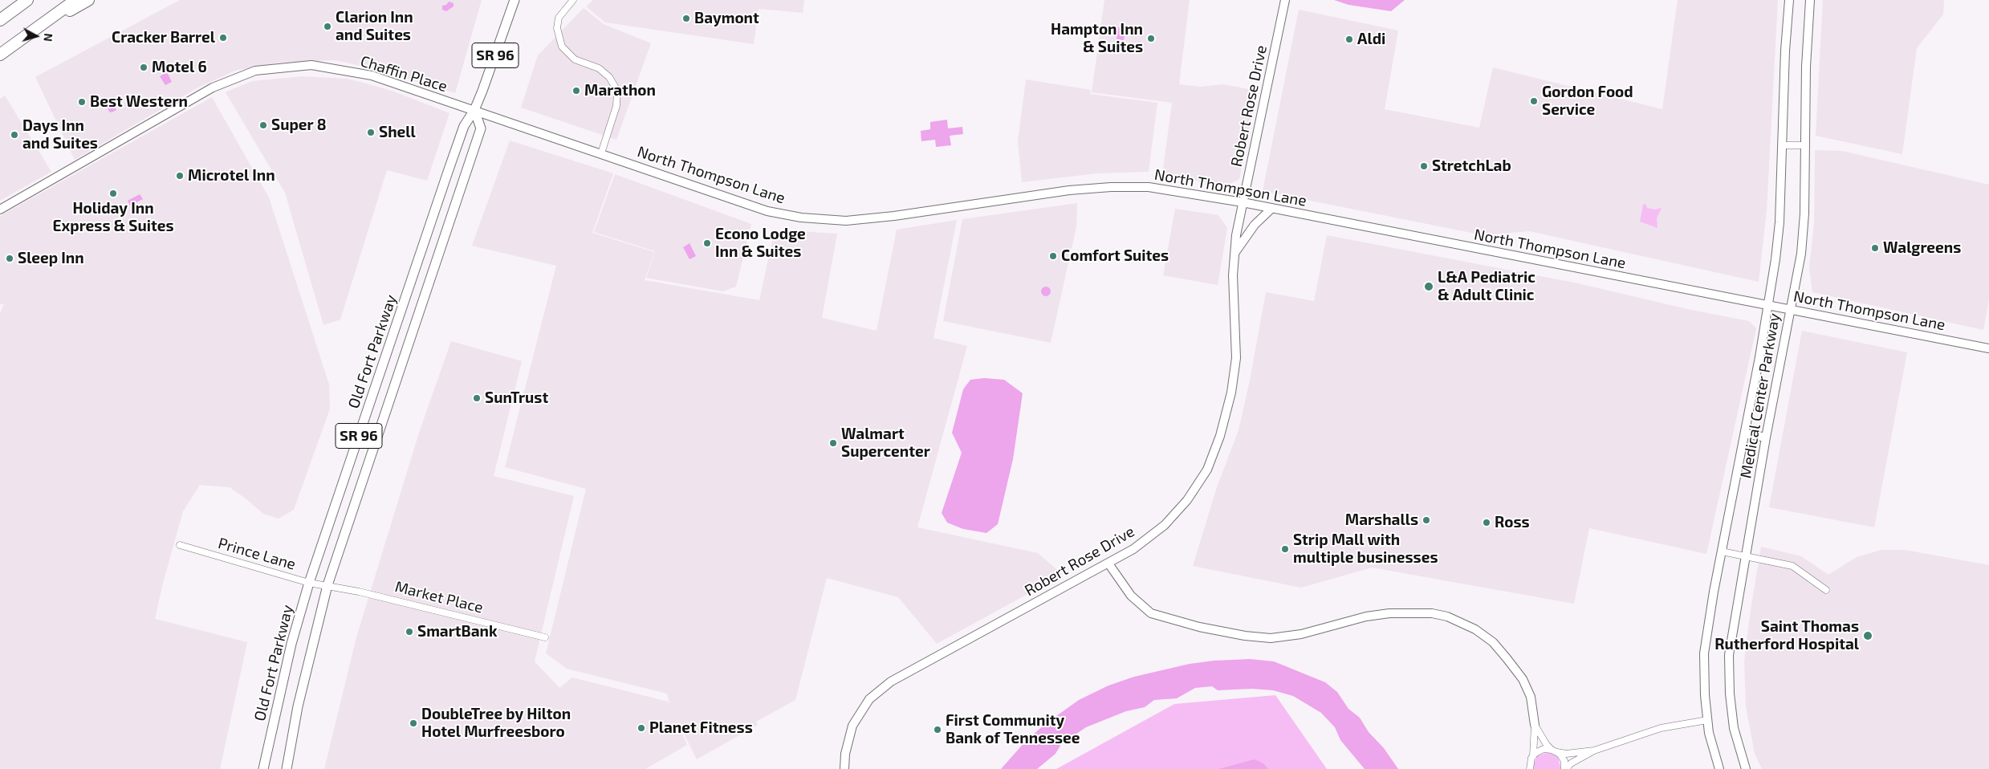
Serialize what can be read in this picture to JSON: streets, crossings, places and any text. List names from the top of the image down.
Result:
{
  "streets": {
    "main road": [
      "SR 96",
      "Chaffin Place",
      "Robert Rose Drive",
      "North Thompson Lane",
      "Old Fort Parkway",
      "Medical Center Parkway"
    ],
    "street": ["Prince Lane", "Market Place"]
  },
  "crossings": [
    ["Chaffin Place", "North Thompson Lane"],
    ["Chaffin Place", "Old Fort Parkway"],
    ["Robert Rose Drive", "North Thompson Lane"],
    ["North Thompson Lane", "Old Fort Parkway"],
    ["North Thompson Lane", "Medical Center Parkway"],
    ["Old Fort Parkway", "Prince Lane"],
    ["Old Fort Parkway", "Market Place"],
    ["Prince Lane", "Market Place"]
  ],
  "places": [
    "Baymont",
    "Clarion Inn and Suites",
    "Cracker Barrel",
    "Hampton Inn & Suites",
    "Aldi",
    "Motel 6",
    "Marathon",
    "Gordon Food Service",
    "Best Western",
    "Super 8",
    "Shell",
    "Days Inn and Suites",
    "StretchLab",
    "Microtel Inn",
    "Holiday Inn Express & Suites",
    "Econo Lodge Inn & Suites",
    "Walgreens",
    "Comfort Suites",
    "Sleep Inn",
    "L&A Pediatric & Adult Clinic",
    "SunTrust",
    "Walmart Supercenter",
    "Marshalls",
    "Ross",
    "Strip Mall with multiple businesses",
    "SmartBank",
    "Saint Thomas Rutherford Hospital",
    "DoubleTree by Hilton Hotel Murfreesboro",
    "Planet Fitness",
    "First Community Bank of Tennessee"
  ],
  "north": "right"
}
